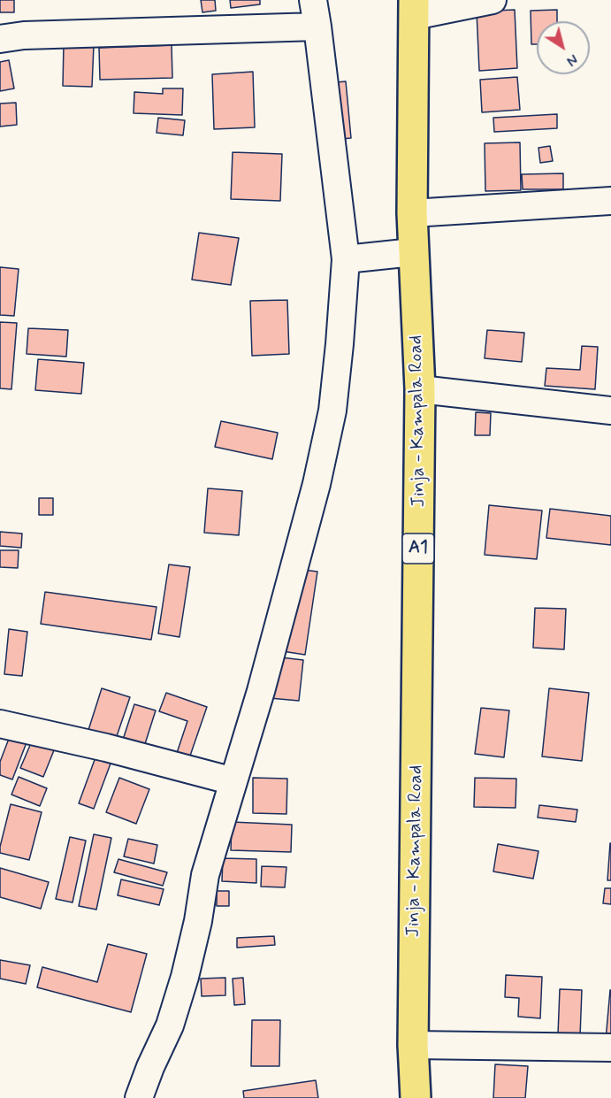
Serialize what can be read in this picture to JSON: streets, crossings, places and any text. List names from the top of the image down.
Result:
{
  "streets": {
    "highway": ["Jinja - Kampala Road", "A1"]
  },
  "north": "bottom right"
}
